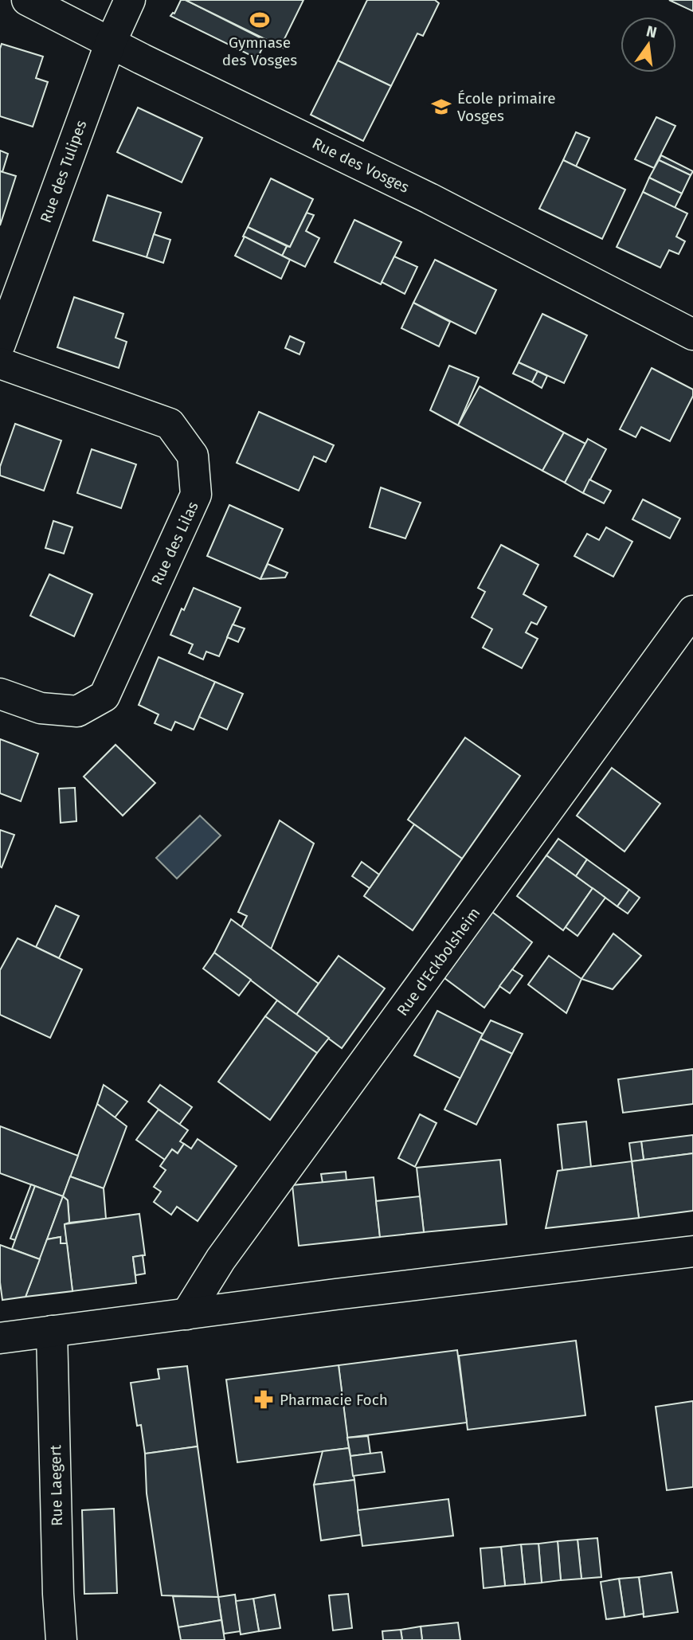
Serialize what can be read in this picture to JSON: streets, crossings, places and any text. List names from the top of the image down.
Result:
{
  "streets": {
    "street": [
      "Rue des Vosges",
      "Rue des Tulipes",
      "Rue des Lilas",
      "Rue d'Eckbolsheim",
      "Rue Laegert"
    ]
  },
  "crossings": [
    ["Rue des Vosges", "Rue des Tulipes"]
  ],
  "places": {
    "sports": ["Gymnase des Vosges"],
    "school or university": ["École primaire Vosges"],
    "pharmacy": ["Pharmacie Foch"]
  },
  "north": "top"
}
